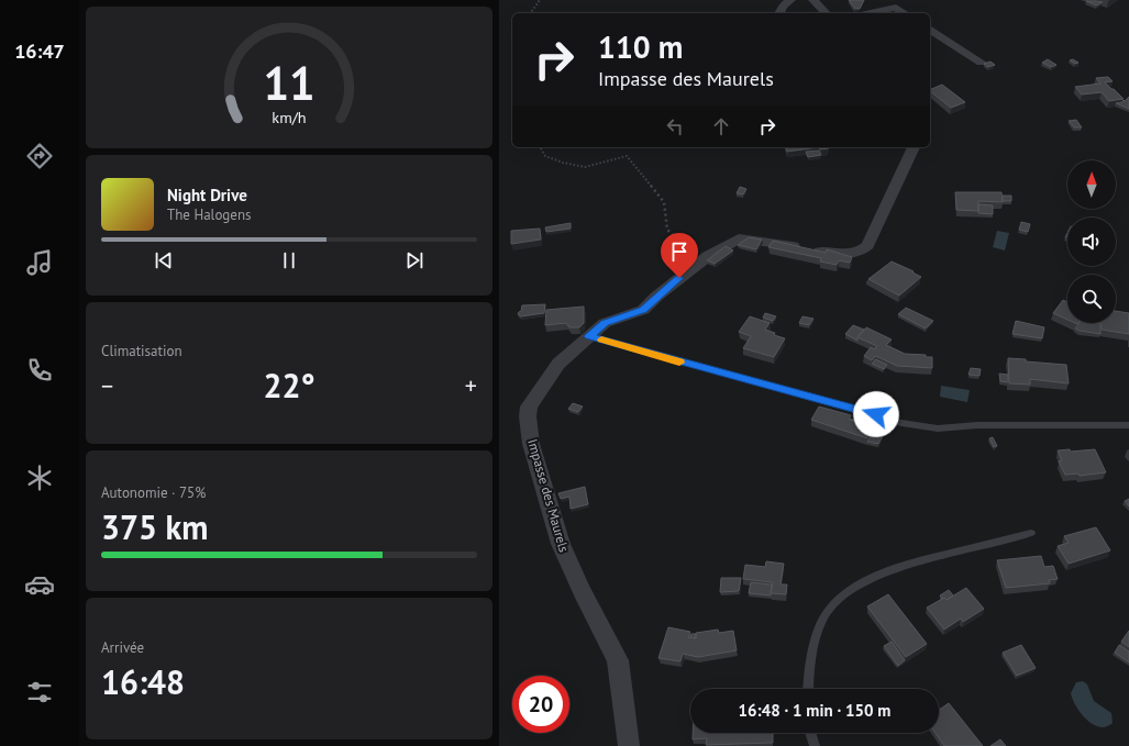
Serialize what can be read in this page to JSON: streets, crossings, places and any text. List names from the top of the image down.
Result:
{
  "streets": {
    "street": ["Impasse des Maurels"]
  },
  "north": "top",
  "page": {
    "tabs": "16:47",
    "turn": ["110 m", "Impasse des Maurels"],
    "song": ["Night Drive", "The Halogens"],
    "tile": [
      "Climatisation",
      ["Autonomie · 75%", "375 km"],
      ["Arrivée", "16:48"]
    ],
    "heat": ["−", "22°", "+"],
    "limit": "20",
    "trip": "16:48 · 1 min · 150 m",
    "gauge": ["11", "km/h"]
  }
}
